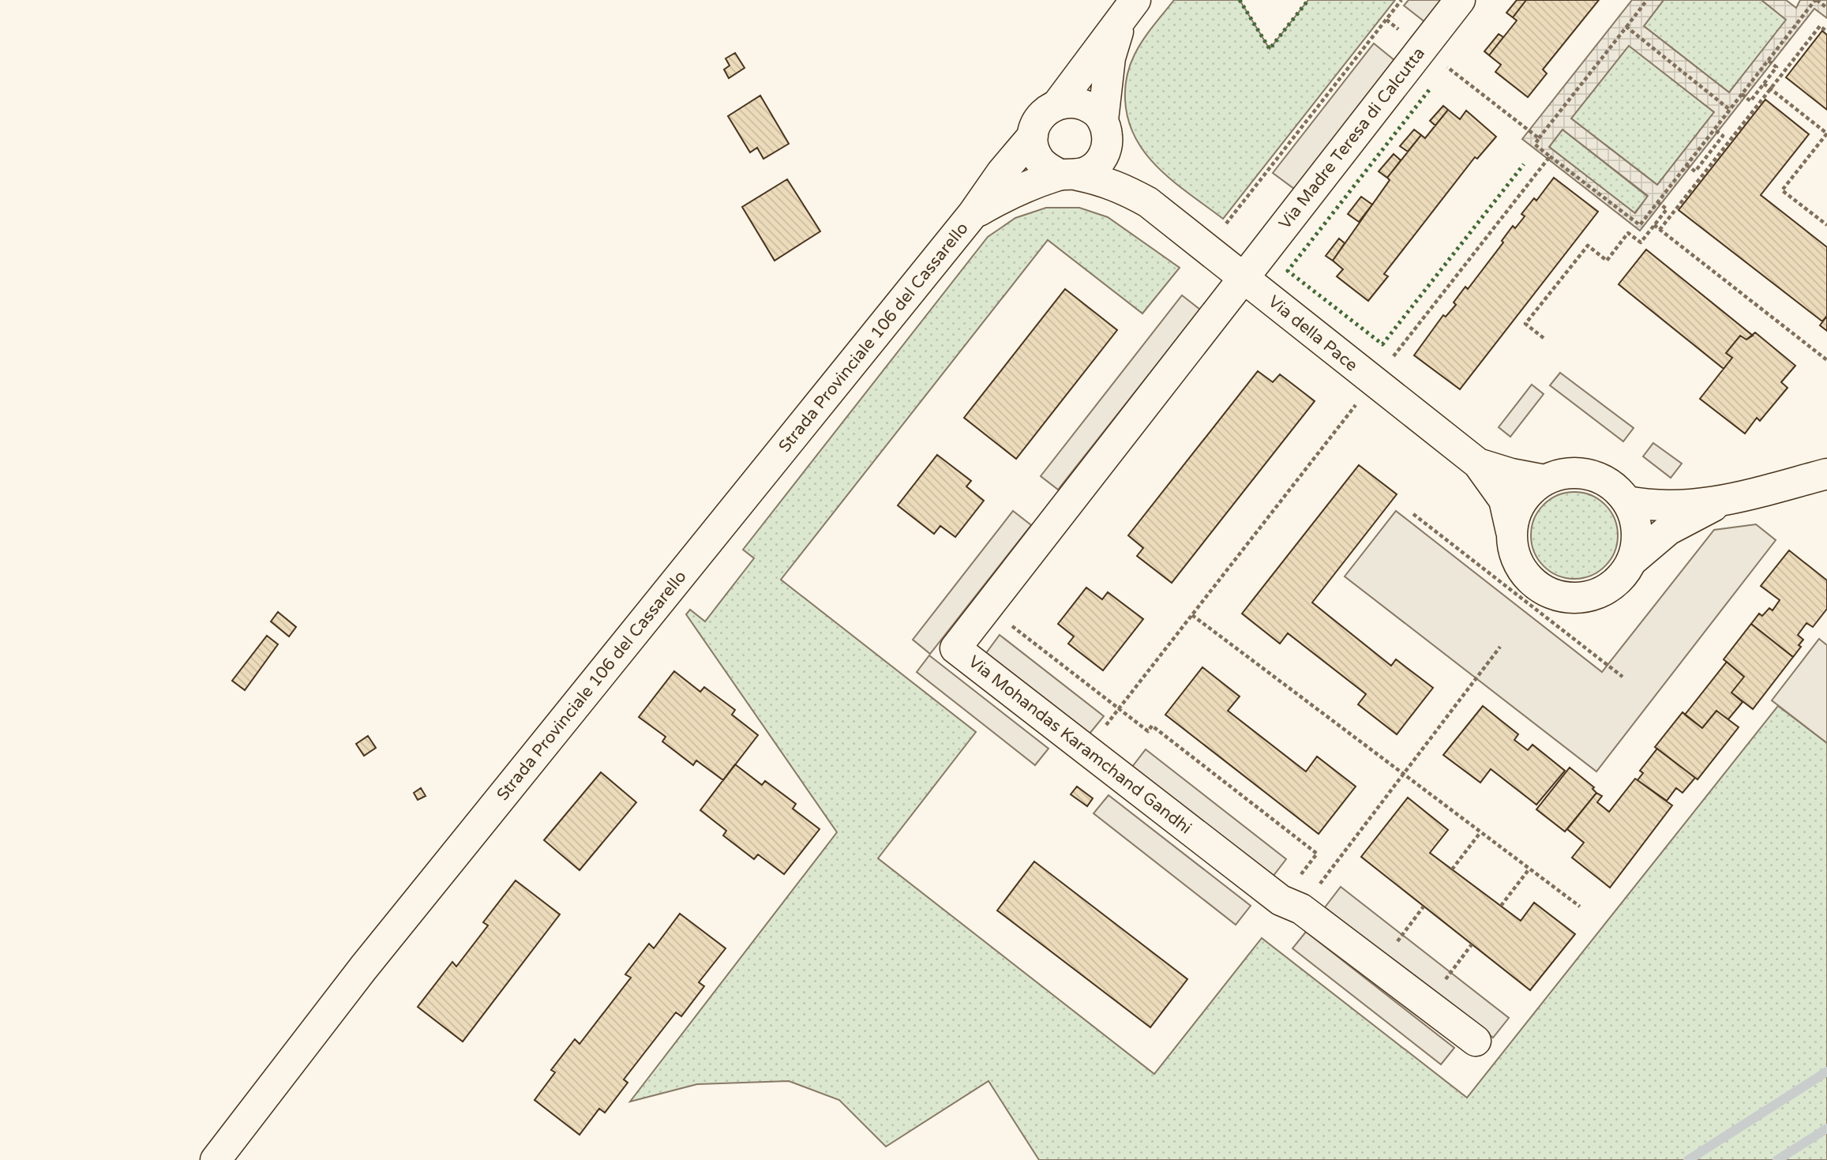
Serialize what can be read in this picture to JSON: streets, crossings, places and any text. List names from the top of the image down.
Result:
{
  "streets": {
    "street": [
      "Via Madre Teresa di Calcutta",
      "Via della Pace",
      "Strada Provinciale 106 del Cassarello",
      "Via Mohandas Karamchand Gandhi"
    ]
  },
  "crossings": [
    ["Via Madre Teresa di Calcutta", "Via della Pace"],
    ["Via Madre Teresa di Calcutta", "Via Mohandas Karamchand Gandhi"],
    ["Via della Pace", "Strada Provinciale 106 del Cassarello"],
    ["Via della Pace", "Via Mohandas Karamchand Gandhi"]
  ]
}
